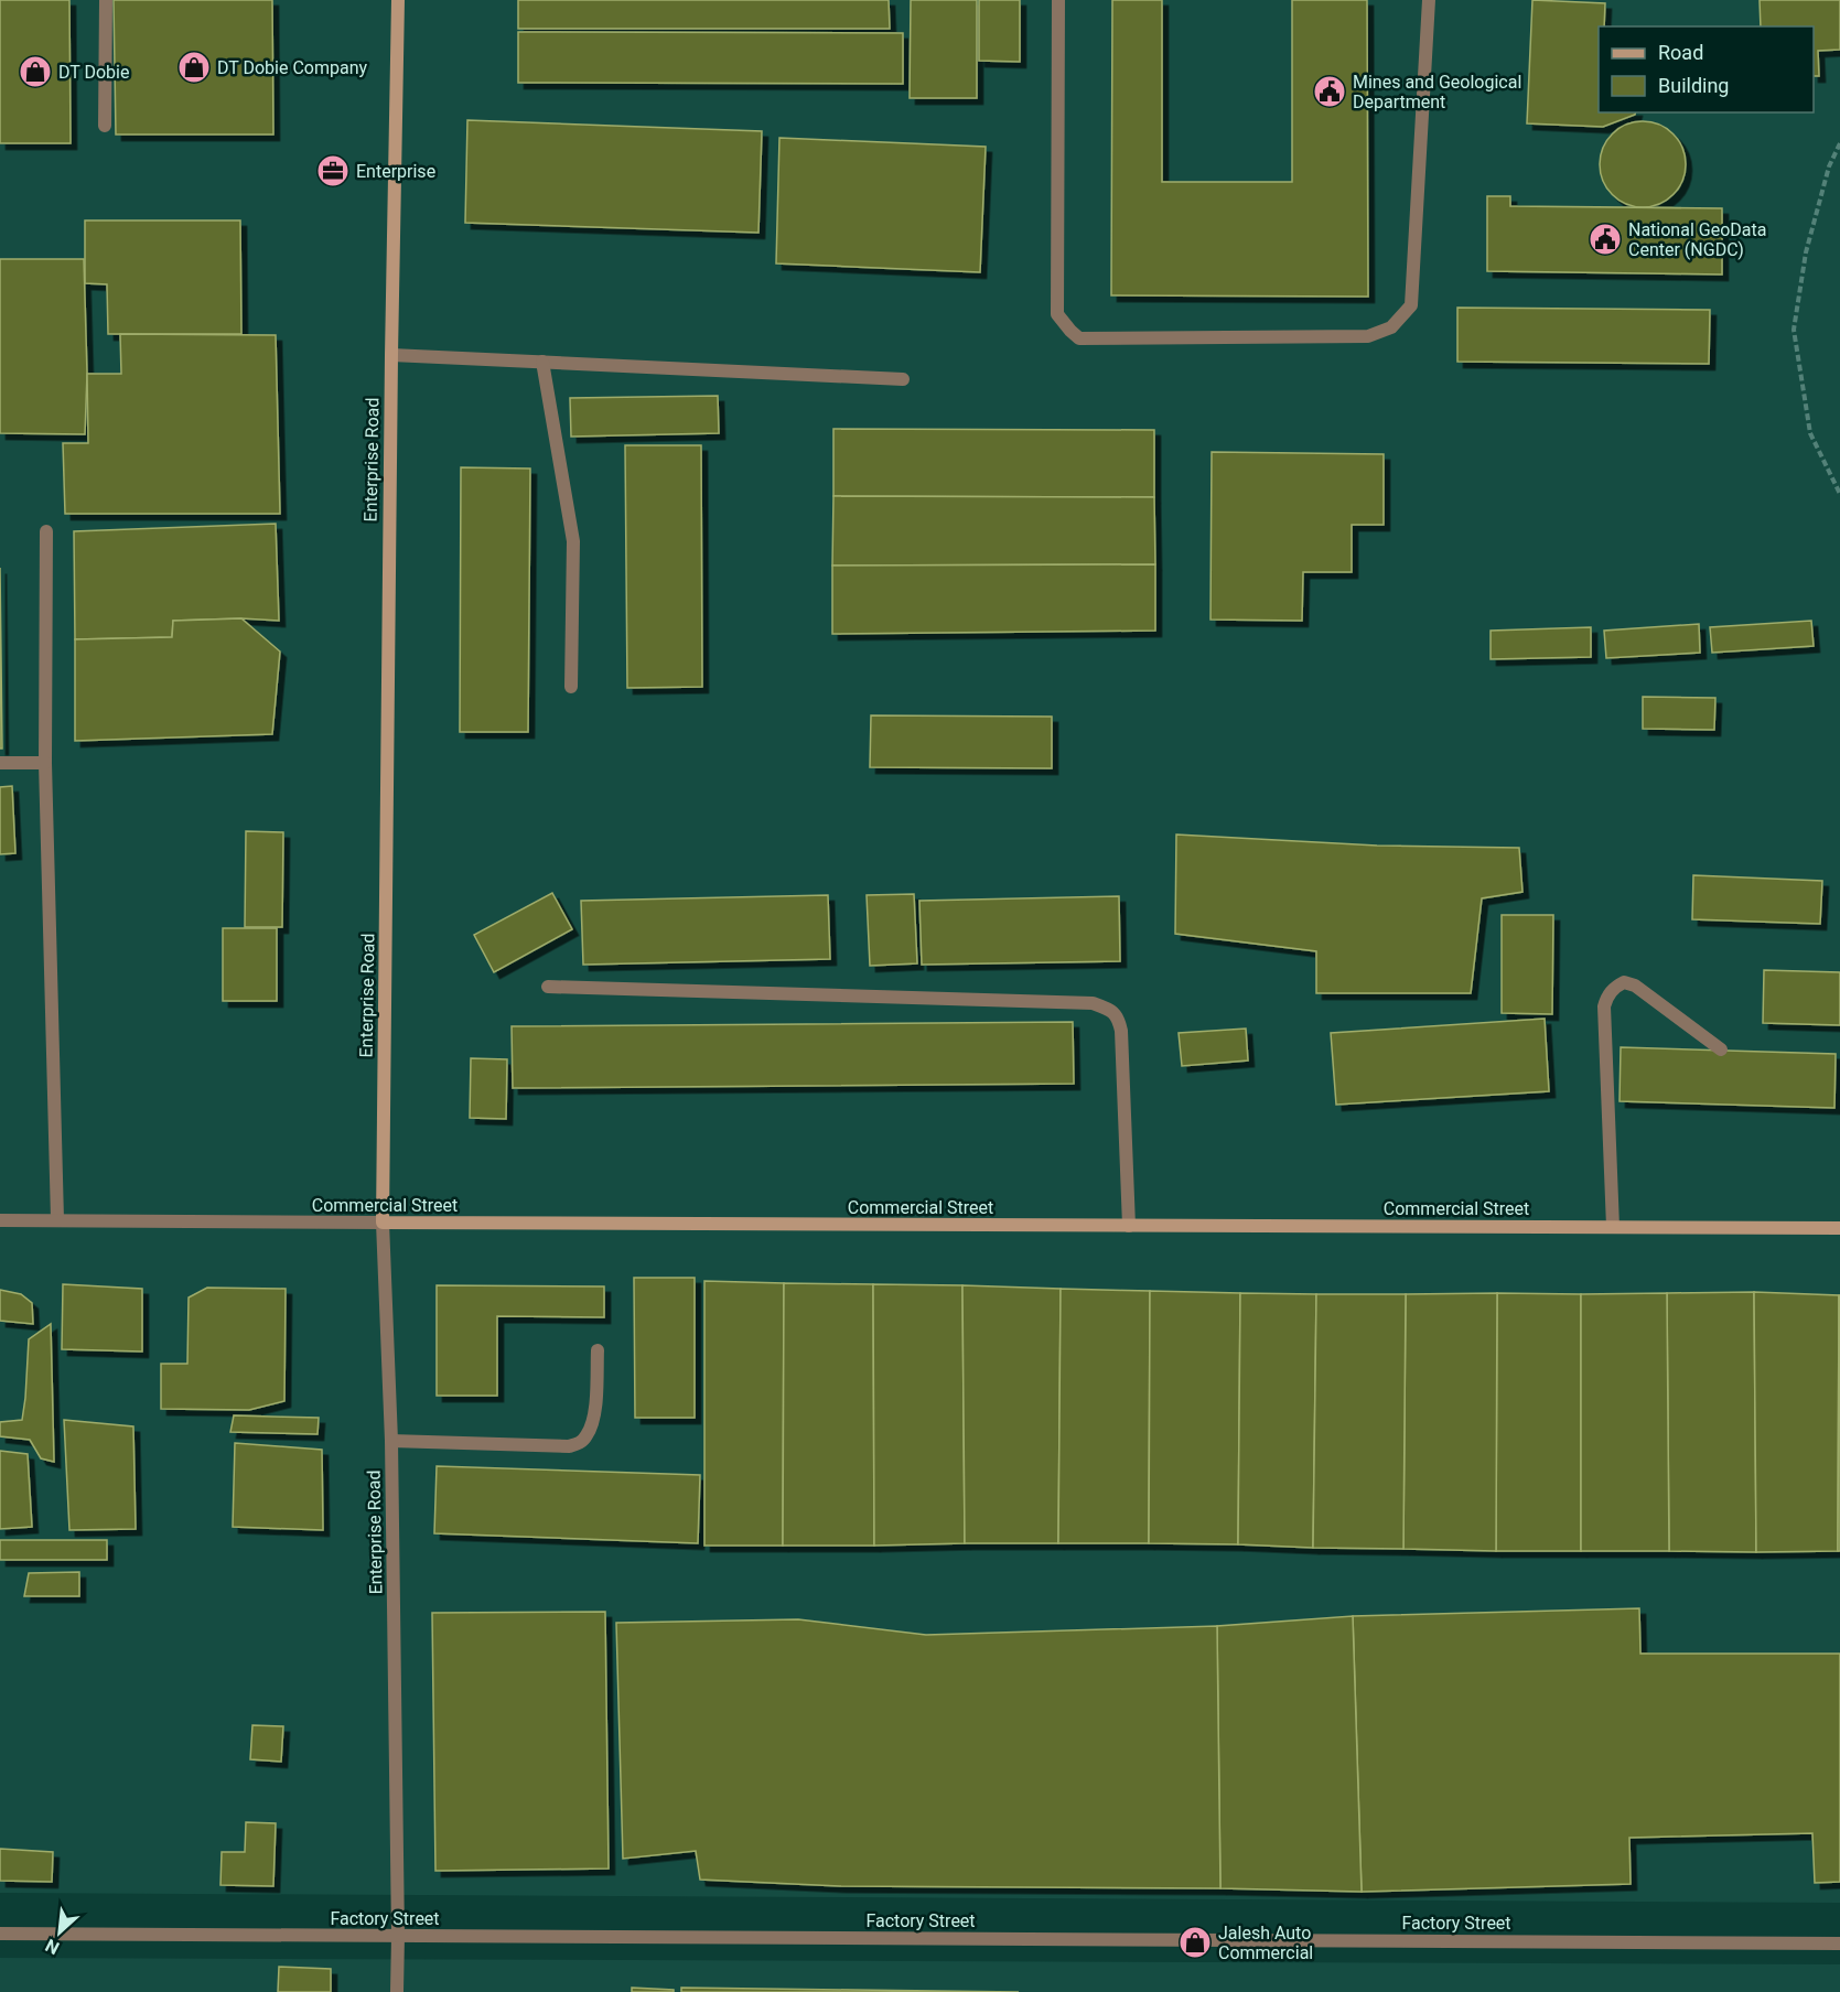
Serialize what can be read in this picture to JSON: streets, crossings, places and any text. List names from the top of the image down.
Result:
{
  "streets": {
    "main road": ["Enterprise Road", "Commercial Street"],
    "street": ["Factory Street"]
  },
  "crossings": [
    ["Enterprise Road", "Commercial Street"],
    ["Enterprise Road", "Factory Street"]
  ],
  "places": {
    "shop": ["DT Dobie Company", "DT Dobie", "Jalesh Auto Commercial"],
    "public building": ["Mines and Geological Department", "National GeoData Center (NGDC)"],
    "office": ["Enterprise"]
  },
  "legend": ["Road", "Building"],
  "north": "bottom left"
}
